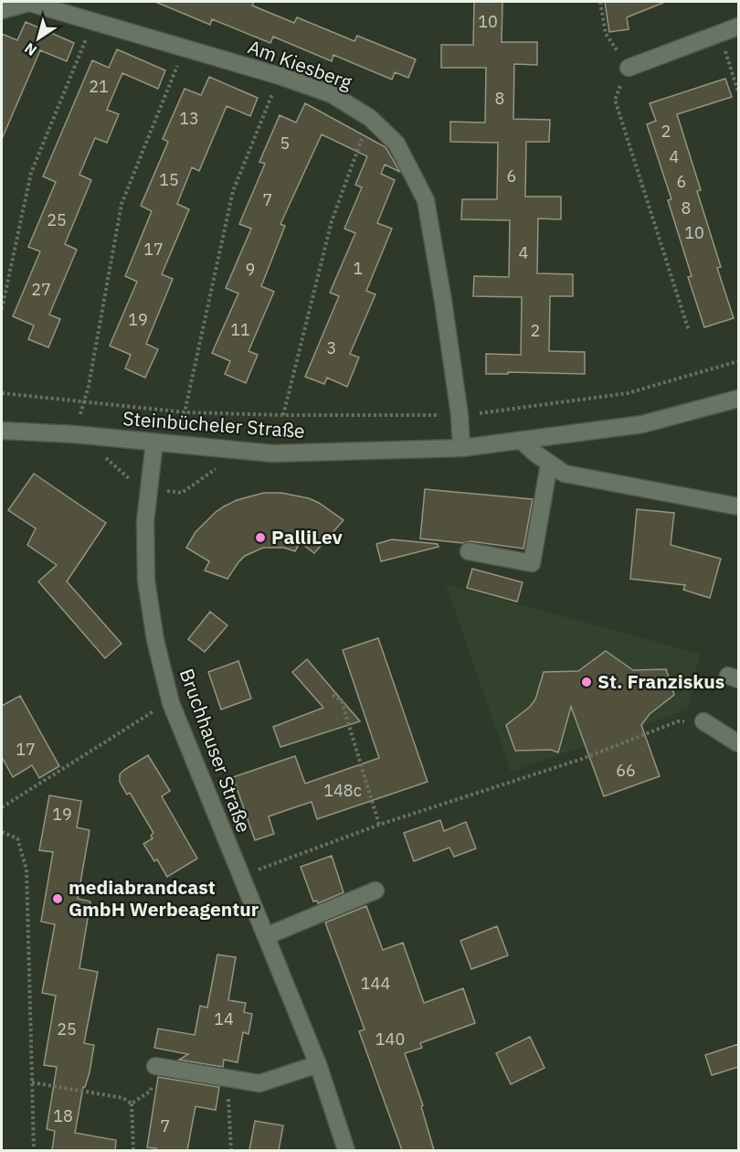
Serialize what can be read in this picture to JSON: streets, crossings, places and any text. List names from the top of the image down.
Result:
{
  "streets": {
    "street": ["Am Kiesberg", "Steinbücheler Straße", "Bruchhauser Straße"]
  },
  "crossings": [
    ["Am Kiesberg", "Steinbücheler Straße"],
    ["Steinbücheler Straße", "Bruchhauser Straße"]
  ],
  "places": ["PalliLev", "St. Franziskus", "mediabrandcast GmbH Werbeagentur"],
  "house_numbers": [
    "10",
    "21",
    "8",
    "13",
    "2",
    "5",
    "4",
    "6",
    "15",
    "6",
    "7",
    "8",
    "25",
    "10",
    "17",
    "4",
    "1",
    "9",
    "27",
    "19",
    "11",
    "2",
    "3",
    "17",
    "66",
    "148c",
    "19",
    "144",
    "14",
    "25",
    "140",
    "18",
    "7"
  ],
  "north": "bottom left"
}
